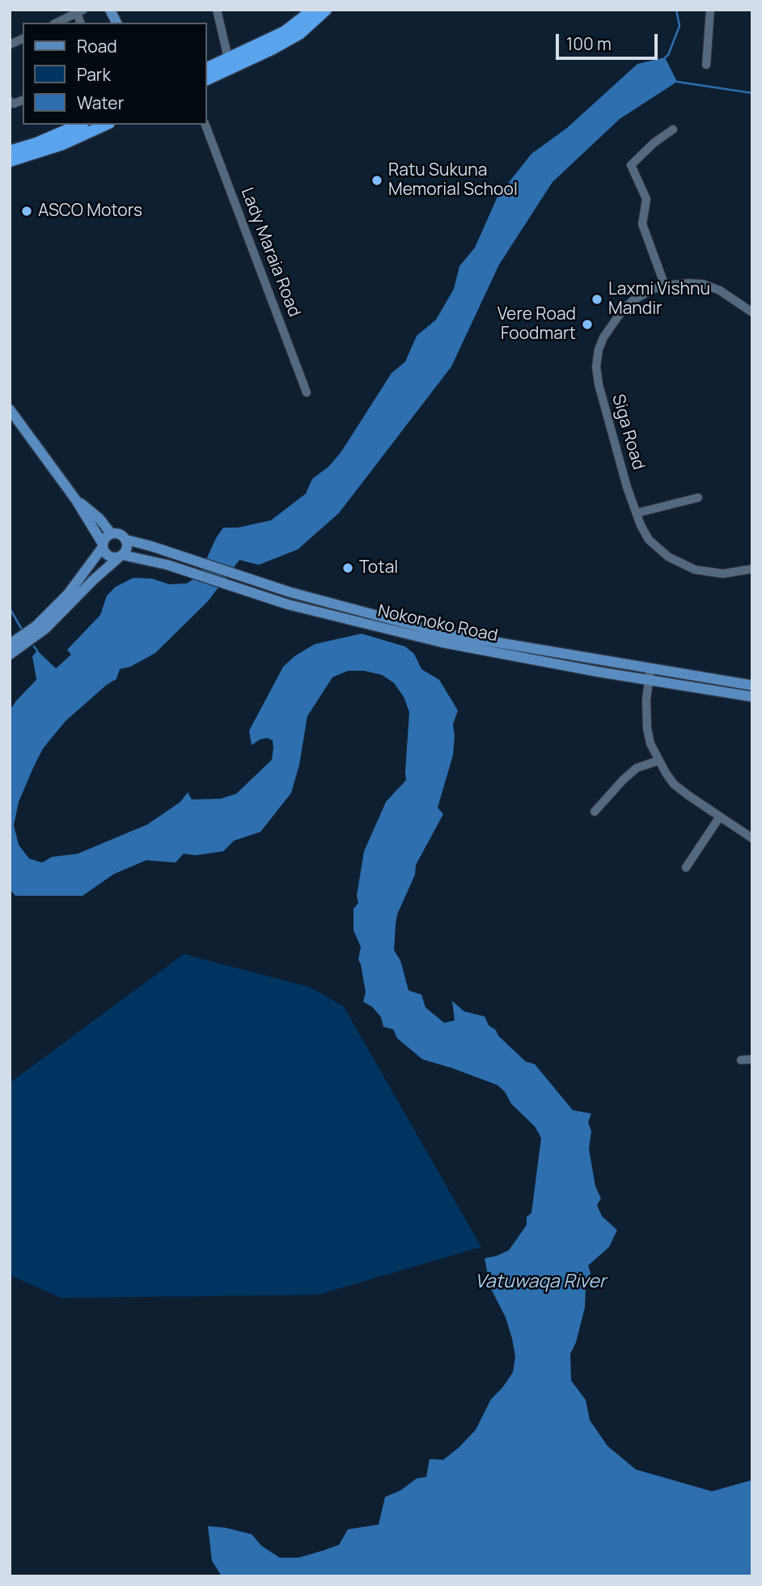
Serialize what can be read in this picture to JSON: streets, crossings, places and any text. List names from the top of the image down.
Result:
{
  "streets": {
    "main road": ["Nokonoko Road"],
    "street": ["Lady Maraia Road", "Siga Road"]
  },
  "water": ["Vatuwaqa River"],
  "places": [
    "Ratu Sukuna Memorial School",
    "ASCO Motors",
    "Laxmi Vishnu Mandir",
    "Vere Road Foodmart",
    "Total"
  ],
  "legend": ["Road", "Park", "Water"],
  "scale_bar": "100 m"
}
